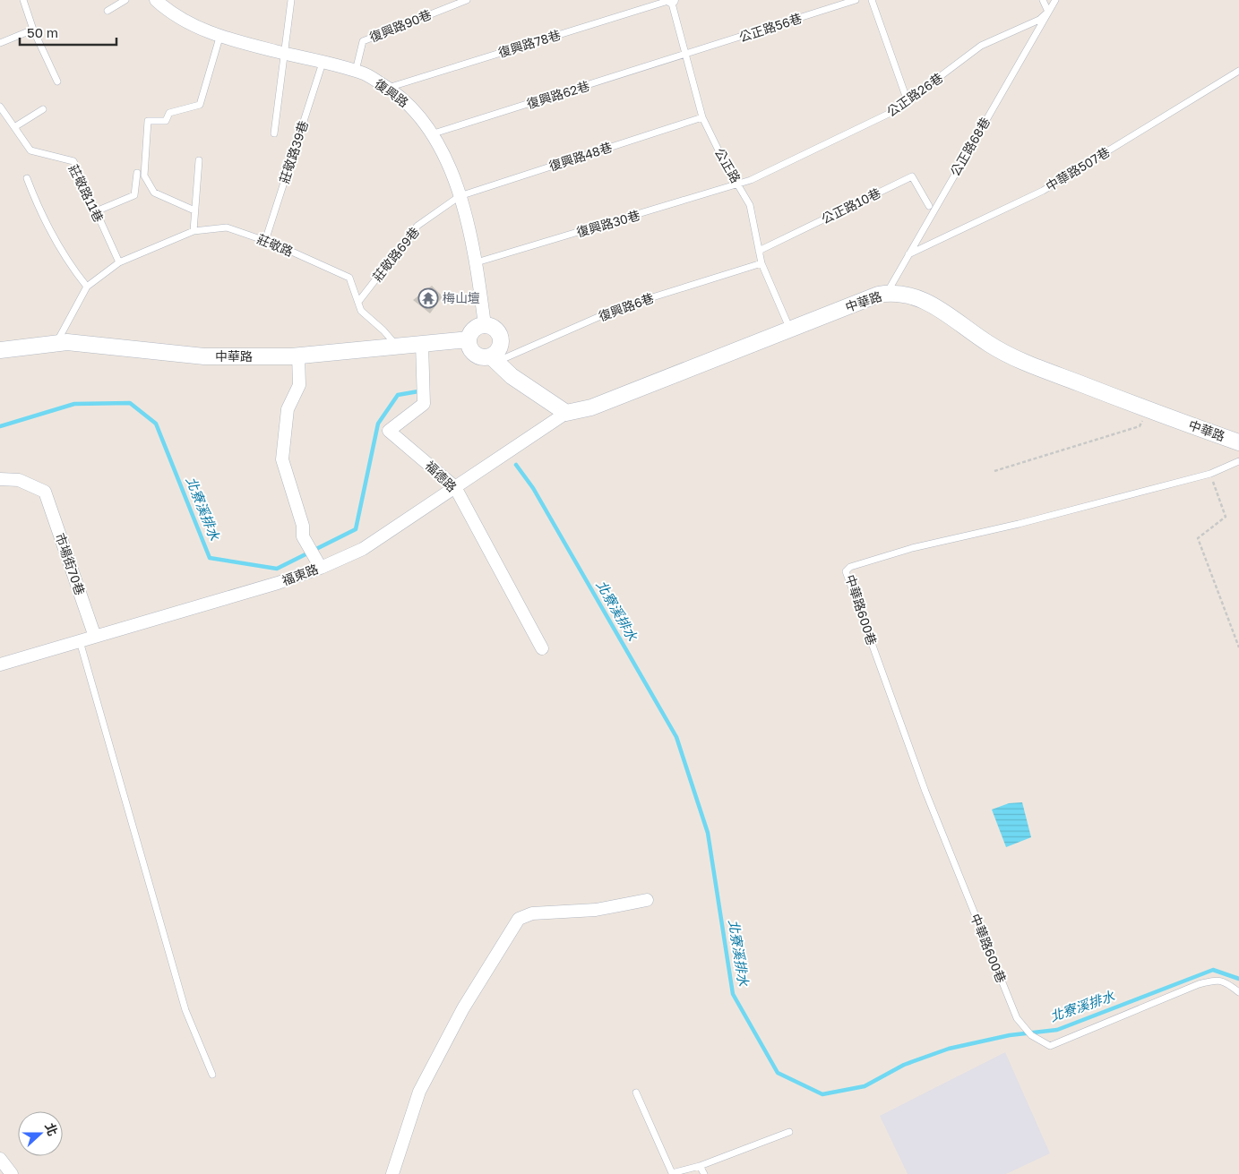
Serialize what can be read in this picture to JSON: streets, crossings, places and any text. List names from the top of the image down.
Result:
{
  "streets": {
    "street": [
      "復興路",
      "中華路",
      "福德路",
      "市場街70巷",
      "福東路"
    ],
    "lane": [
      "復興路90巷",
      "公正路56巷",
      "復興路78巷",
      "復興路62巷",
      "公正路26巷",
      "公正路68巷",
      "莊敬路39巷",
      "復興路48巷",
      "公正路",
      "中華路507巷",
      "莊敬路11巷",
      "公正路10巷",
      "復興路30巷",
      "莊敬路",
      "莊敬路69巷",
      "復興路6巷",
      "中華路600巷"
    ]
  },
  "crossings": [
    ["復興路90巷", "復興路"],
    ["公正路56巷", "復興路62巷"],
    ["公正路56巷", "公正路"],
    ["復興路78巷", "復興路"],
    ["復興路78巷", "公正路"],
    ["復興路", "復興路62巷"],
    ["復興路", "莊敬路39巷"],
    ["復興路", "復興路48巷"],
    ["復興路", "復興路30巷"],
    ["復興路", "莊敬路69巷"],
    ["復興路", "中華路"],
    ["復興路", "復興路6巷"],
    ["復興路62巷", "公正路"],
    ["公正路26巷", "公正路68巷"],
    ["公正路26巷", "公正路"],
    ["公正路26巷", "復興路30巷"],
    ["公正路68巷", "中華路507巷"],
    ["公正路68巷", "中華路"],
    ["莊敬路39巷", "莊敬路"],
    ["復興路48巷", "公正路"],
    ["復興路48巷", "莊敬路69巷"],
    ["公正路", "公正路10巷"],
    ["公正路", "復興路30巷"],
    ["公正路", "中華路"],
    ["公正路", "復興路6巷"],
    ["莊敬路11巷", "莊敬路"],
    ["莊敬路", "莊敬路69巷"],
    ["莊敬路", "中華路"],
    ["中華路", "復興路6巷"],
    ["中華路", "福德路"],
    ["中華路", "福東路"],
    ["福德路", "福東路"],
    ["市場街70巷", "福東路"]
  ],
  "water": ["北寮溪排水"],
  "places": {
    "temple": ["梅山壇"]
  },
  "scale_bar": "50 m",
  "north": "right"
}
